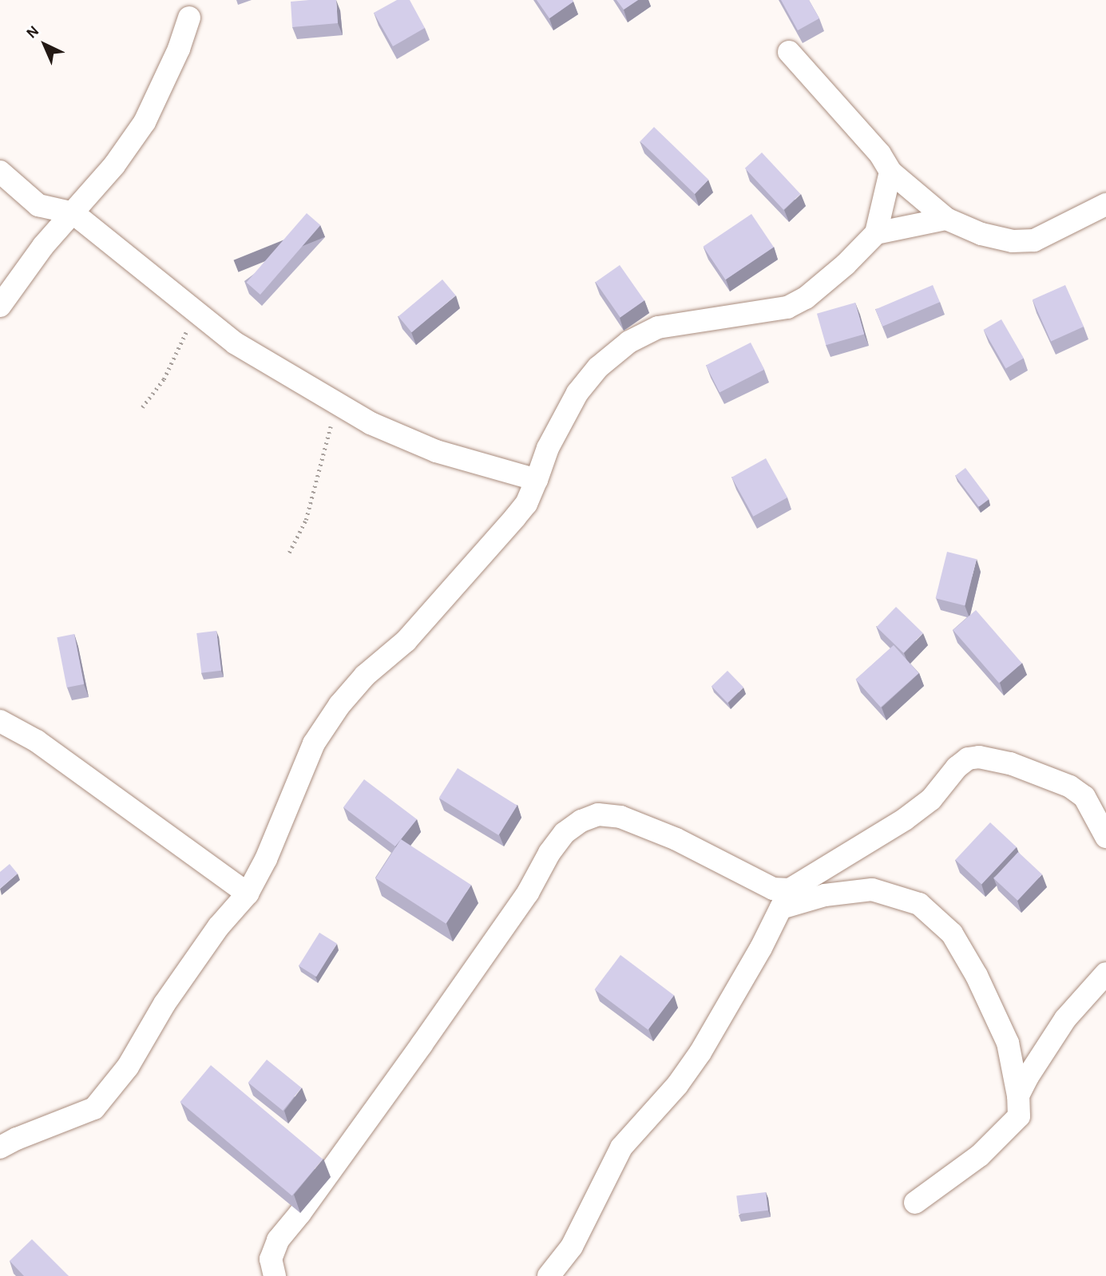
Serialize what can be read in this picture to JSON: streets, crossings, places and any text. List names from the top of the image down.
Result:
{
  "north": "top left"
}
